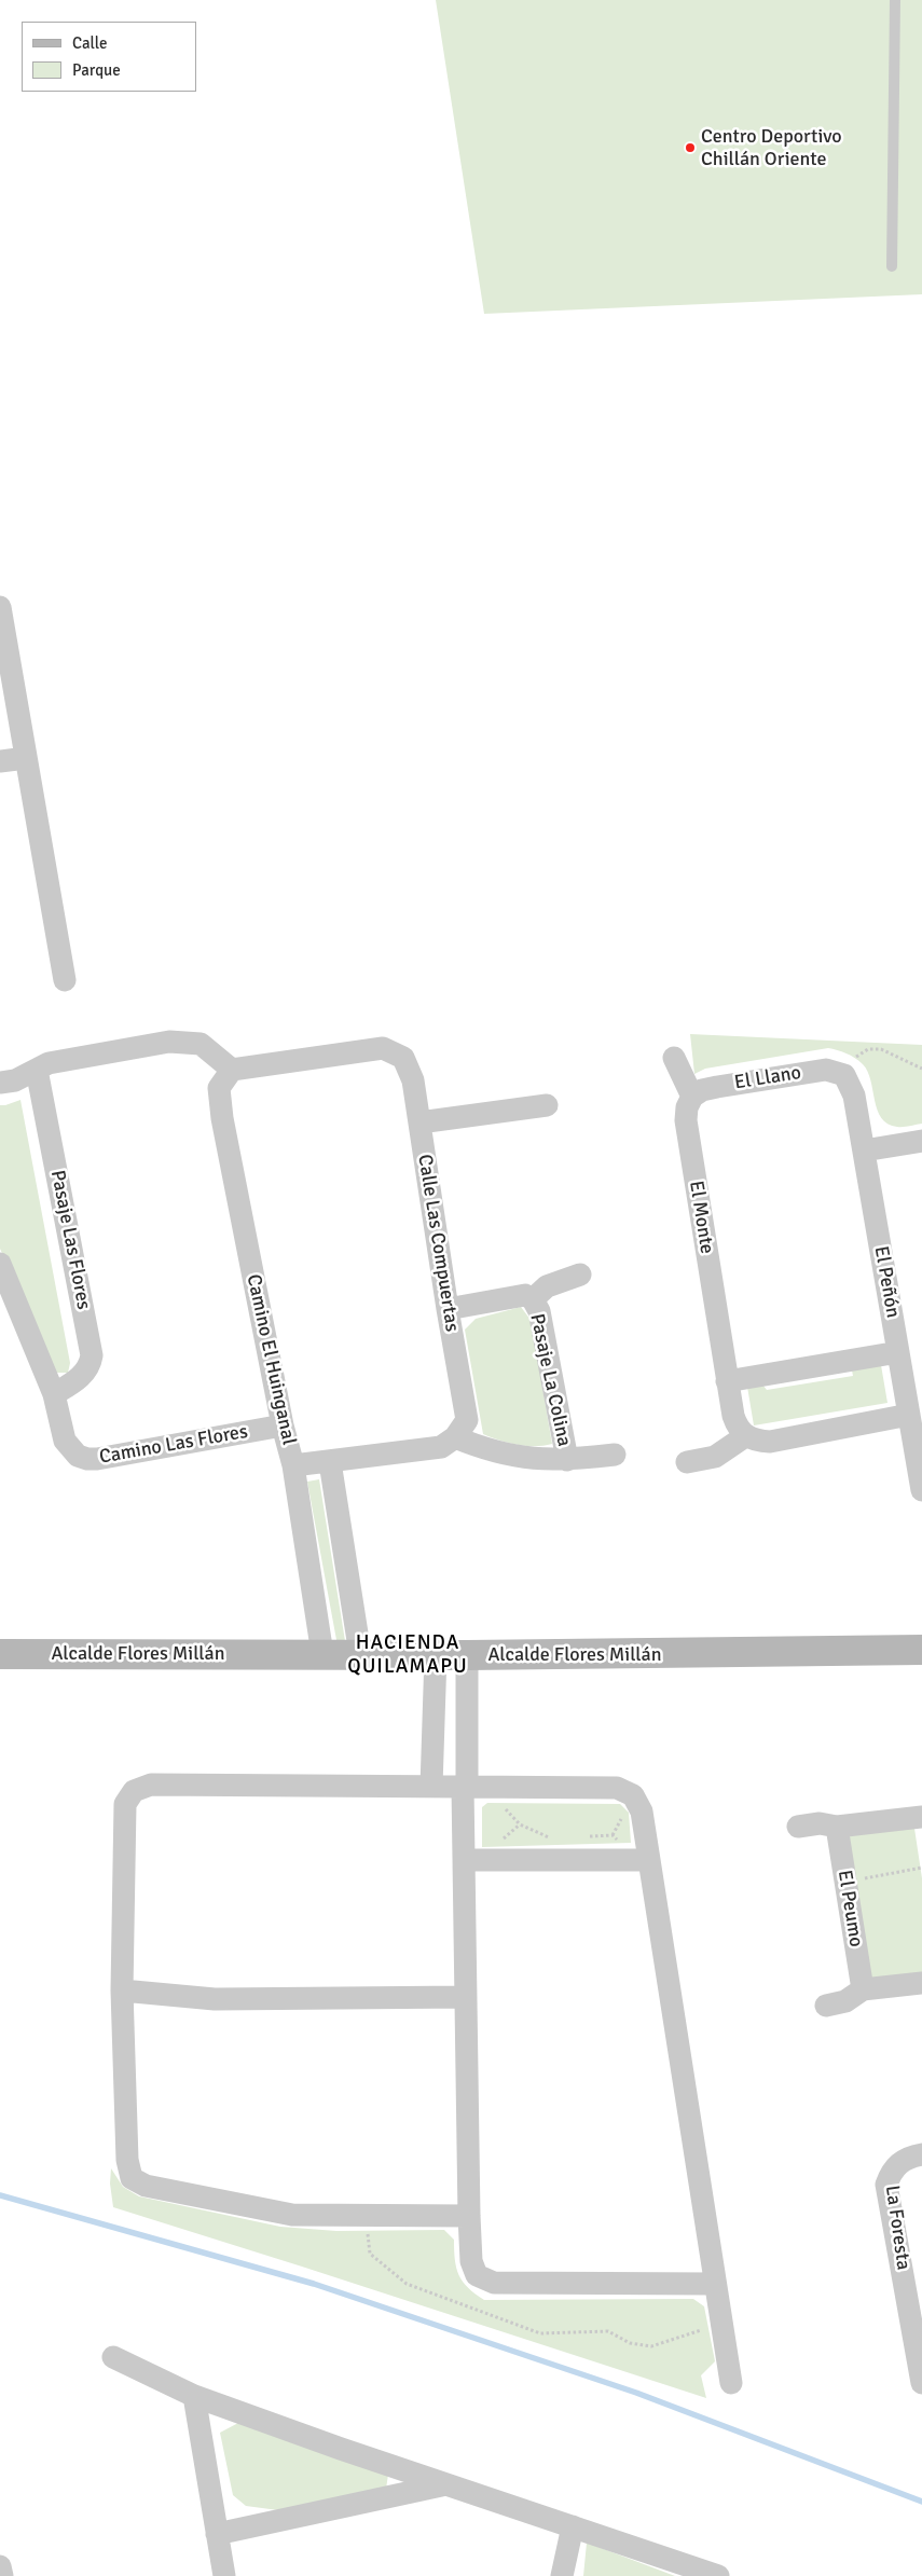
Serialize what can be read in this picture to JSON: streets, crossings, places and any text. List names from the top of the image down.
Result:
{
  "streets": {
    "street": [
      "El Llano",
      "El Monte",
      "Pasaje Las Flores",
      "Calle Las Compuertas",
      "El Peñón",
      "Camino El Huinganal",
      "Pasaje La Colina",
      "Camino Las Flores",
      "Alcalde Flores Millán",
      "El Peumo",
      "La Foresta"
    ]
  },
  "crossings": [
    ["El Llano", "El Monte"],
    ["El Llano", "El Peñón"],
    ["Pasaje Las Flores", "Camino Las Flores"],
    ["Calle Las Compuertas", "Camino El Huinganal"],
    ["Calle Las Compuertas", "Pasaje La Colina"],
    ["Camino El Huinganal", "Camino Las Flores"],
    ["Camino El Huinganal", "Alcalde Flores Millán"]
  ],
  "districts": ["HACIENDA QUILAMAPU"],
  "places": ["Centro Deportivo Chillán Oriente"],
  "legend": ["Calle", "Parque"]
}
